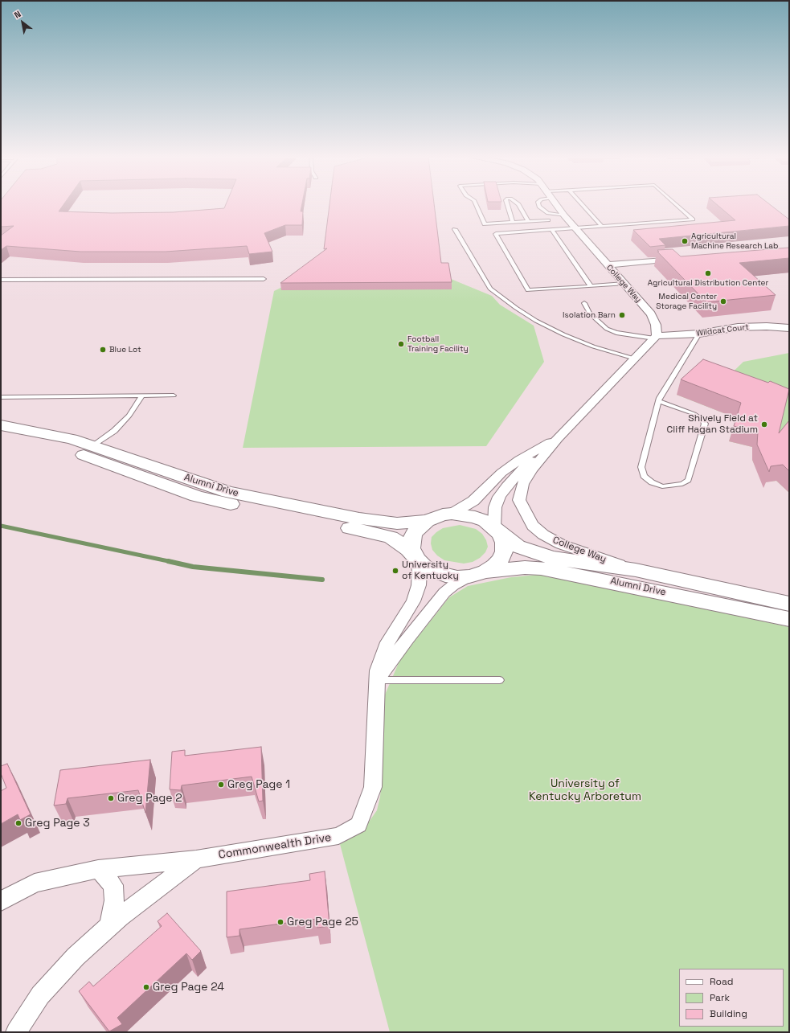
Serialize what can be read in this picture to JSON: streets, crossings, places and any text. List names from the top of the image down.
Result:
{
  "streets": {
    "main road": ["Alumni Drive"],
    "street": ["College Way", "Wildcat Court", "Commonwealth Drive"]
  },
  "crossings": [
    ["College Way", "Wildcat Court"],
    ["College Way", "Alumni Drive"],
    ["College Way", "Commonwealth Drive"],
    ["Alumni Drive", "Commonwealth Drive"]
  ],
  "parks": ["University of Kentucky Arboretum"],
  "places": [
    "Agricultural Machine Research Lab",
    "Agricultural Distribution Center",
    "Medical Center Storage Facility",
    "Isolation Barn",
    "Football Training Facility",
    "Blue Lot",
    "Shively Field at Cliff Hagan Stadium",
    "University of Kentucky",
    "Greg Page 1",
    "Greg Page 2",
    "Greg Page 3",
    "Greg Page 25",
    "Greg Page 24"
  ],
  "legend": ["Road", "Park", "Building"],
  "north": "top left"
}
